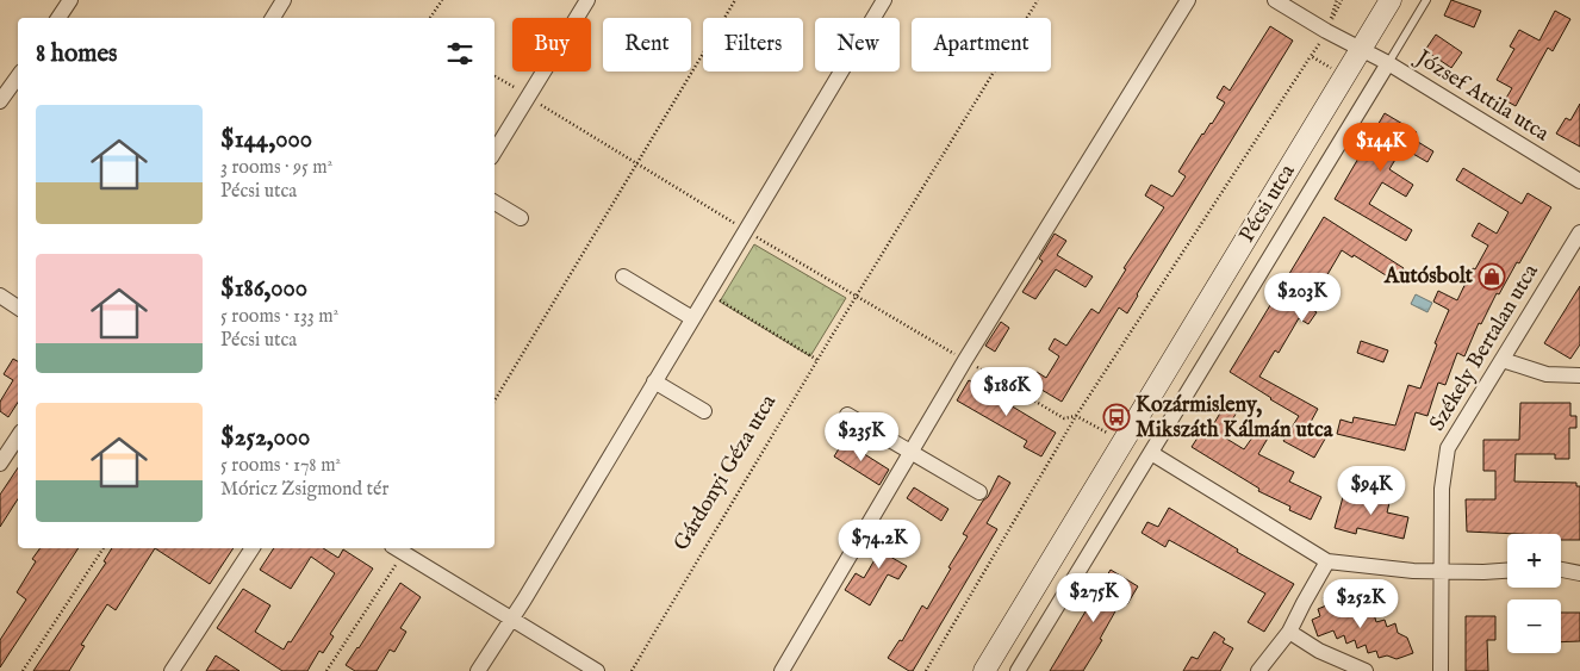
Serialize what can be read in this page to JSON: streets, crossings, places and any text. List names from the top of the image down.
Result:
{
  "streets": {
    "main road": ["Pécsi utca"],
    "street": ["József Attila utca", "Székely Bertalan utca"],
    "path": ["Gárdonyi Géza utca"]
  },
  "crossings": [
    ["József Attila utca", "Pécsi utca"]
  ],
  "places": {
    "shop": ["Autósbolt"],
    "bus stop": ["Kozármisleny, Mikszáth Kálmán utca"]
  },
  "page": {
    "chip": [
      "Buy",
      "Rent",
      "Filters",
      "New",
      "Apartment"
    ],
    "heading": "8 homes",
    "list": [
      {
        "name": "$144,000",
        "note": "3 rooms · 95 m² · Pécsi utca"
      },
      {
        "name": "$186,000",
        "note": "5 rooms · 133 m² · Pécsi utca"
      },
      {
        "name": "$252,000",
        "note": "5 rooms · 178 m² · Móricz Zsigmond tér"
      }
    ],
    "price": [
      "$144K",
      "$203K",
      "$186K",
      "$235K",
      "$94K",
      "$74.2K",
      "$275K",
      "$252K"
    ],
    "map_buttons": ["+", "−"]
  }
}
